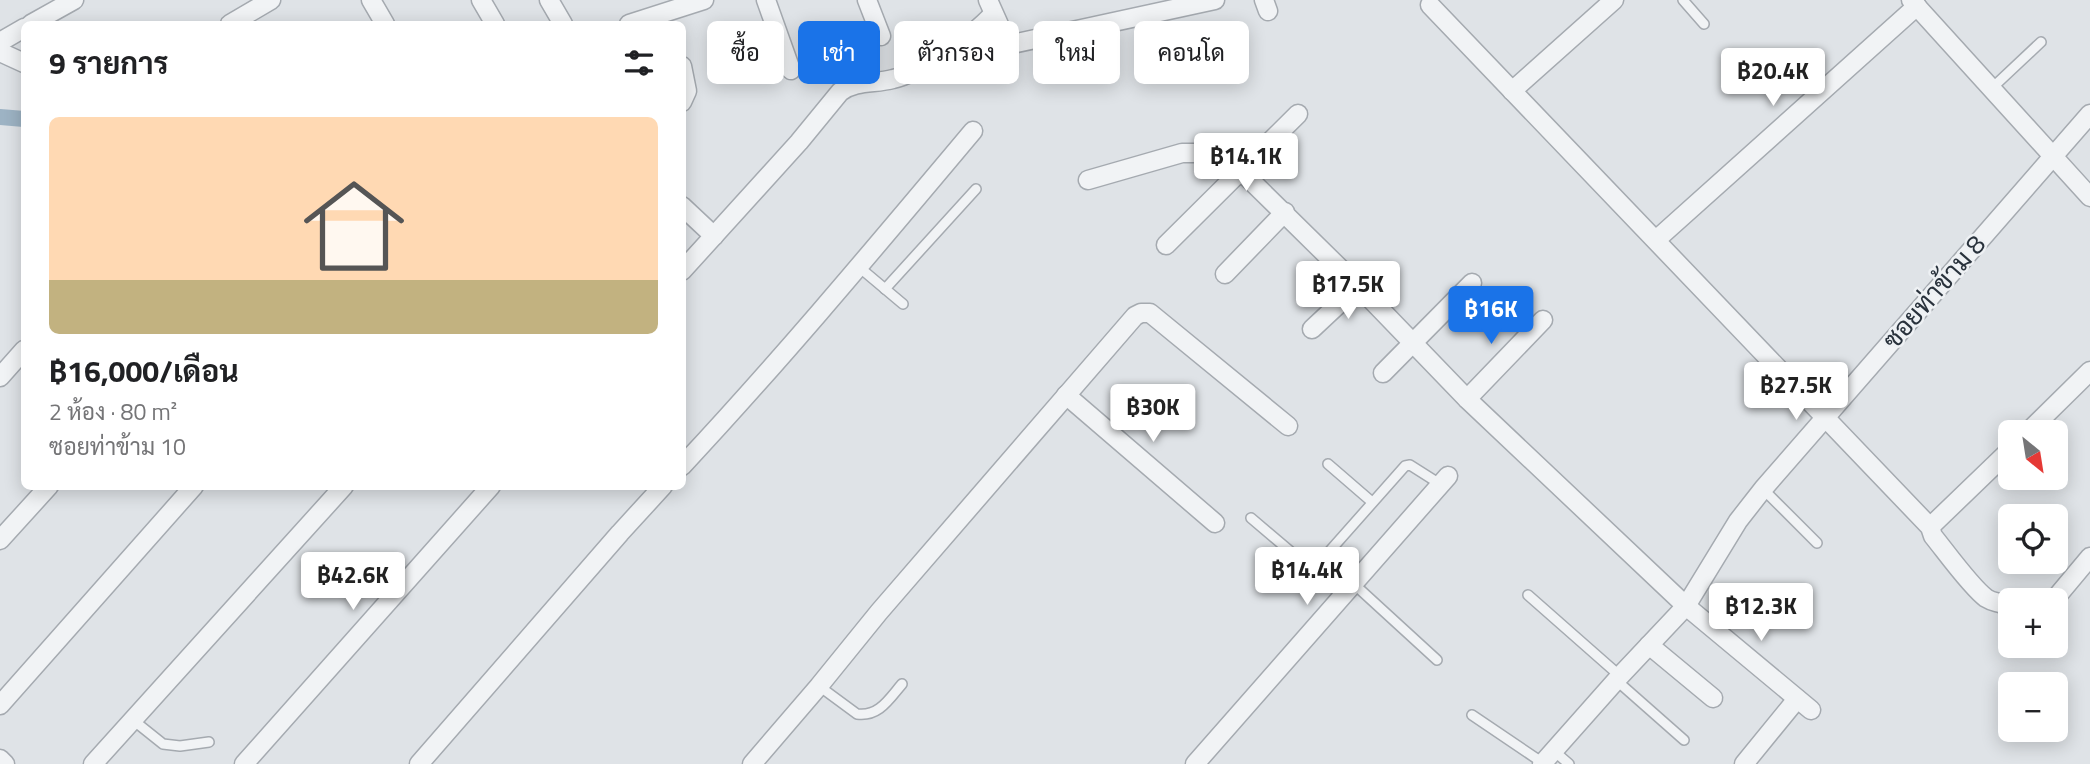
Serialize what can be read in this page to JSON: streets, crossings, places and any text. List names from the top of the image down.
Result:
{
  "streets": {
    "street": ["ซอยท่าข้าม 8"]
  },
  "north": "bottom right",
  "page": {
    "chip": [
      "ซื้อ",
      "เช่า",
      "ตัวกรอง",
      "ใหม่",
      "คอนโด"
    ],
    "heading": "9 รายการ",
    "price": [
      "฿20.4K",
      "฿14.1K",
      "฿17.5K",
      "฿16K",
      "฿27.5K",
      "฿30K",
      "฿14.4K",
      "฿42.6K",
      "฿12.3K"
    ],
    "list": [
      {
        "name": "฿16,000/เดือน",
        "note": "2 ห้อง · 80 m² · ซอยท่าข้าม 10"
      }
    ],
    "map_buttons": ["+", "−"]
  }
}
